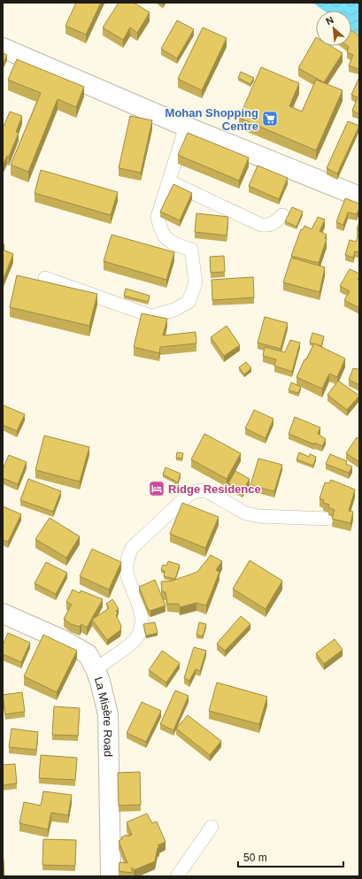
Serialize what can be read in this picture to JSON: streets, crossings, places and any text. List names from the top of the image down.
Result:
{
  "streets": {
    "main road": ["La Misère Road"]
  },
  "places": {
    "supermarket": ["Mohan Shopping Centre"],
    "hotel": ["Ridge Residence"]
  },
  "scale_bar": "50 m",
  "north": "top left"
}
